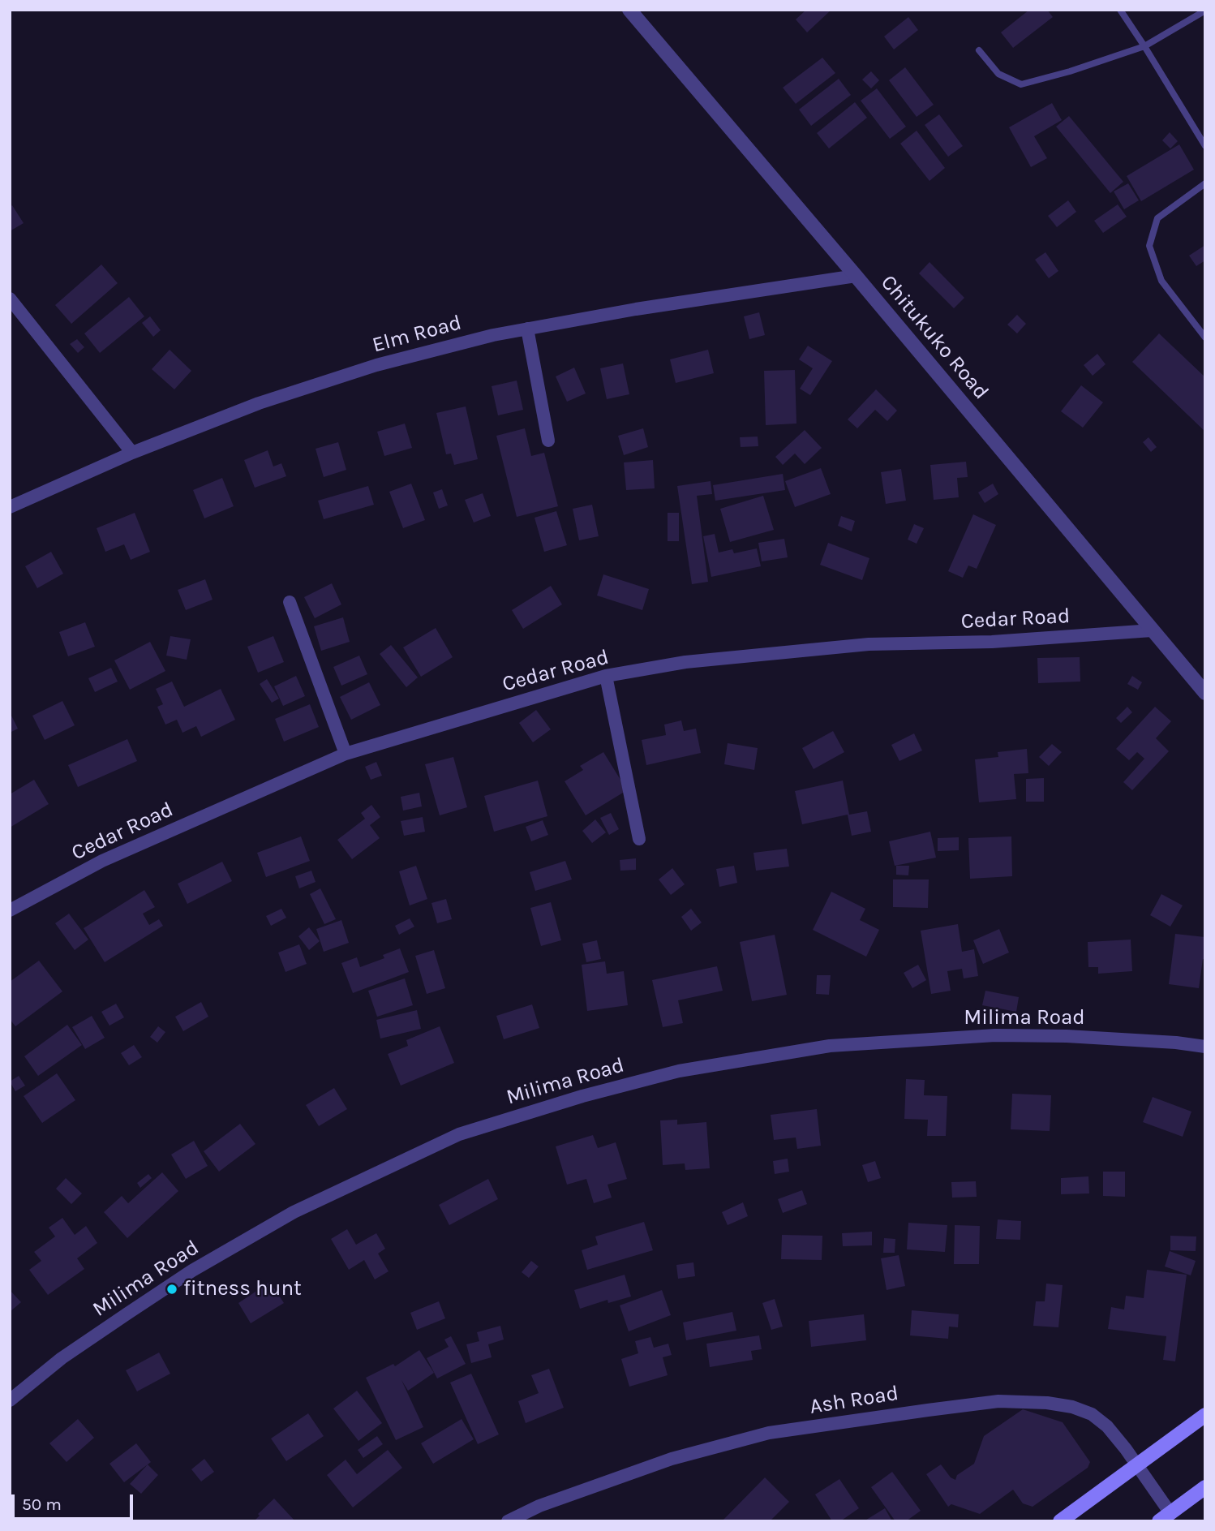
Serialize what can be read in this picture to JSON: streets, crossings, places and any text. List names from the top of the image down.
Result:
{
  "streets": {
    "street": [
      "Elm Road",
      "Chitukuko Road",
      "Cedar Road",
      "Milima Road",
      "Ash Road"
    ]
  },
  "crossings": [
    ["Elm Road", "Chitukuko Road"],
    ["Chitukuko Road", "Cedar Road"]
  ],
  "places": ["fitness hunt"],
  "scale_bar": "50 m"
}
